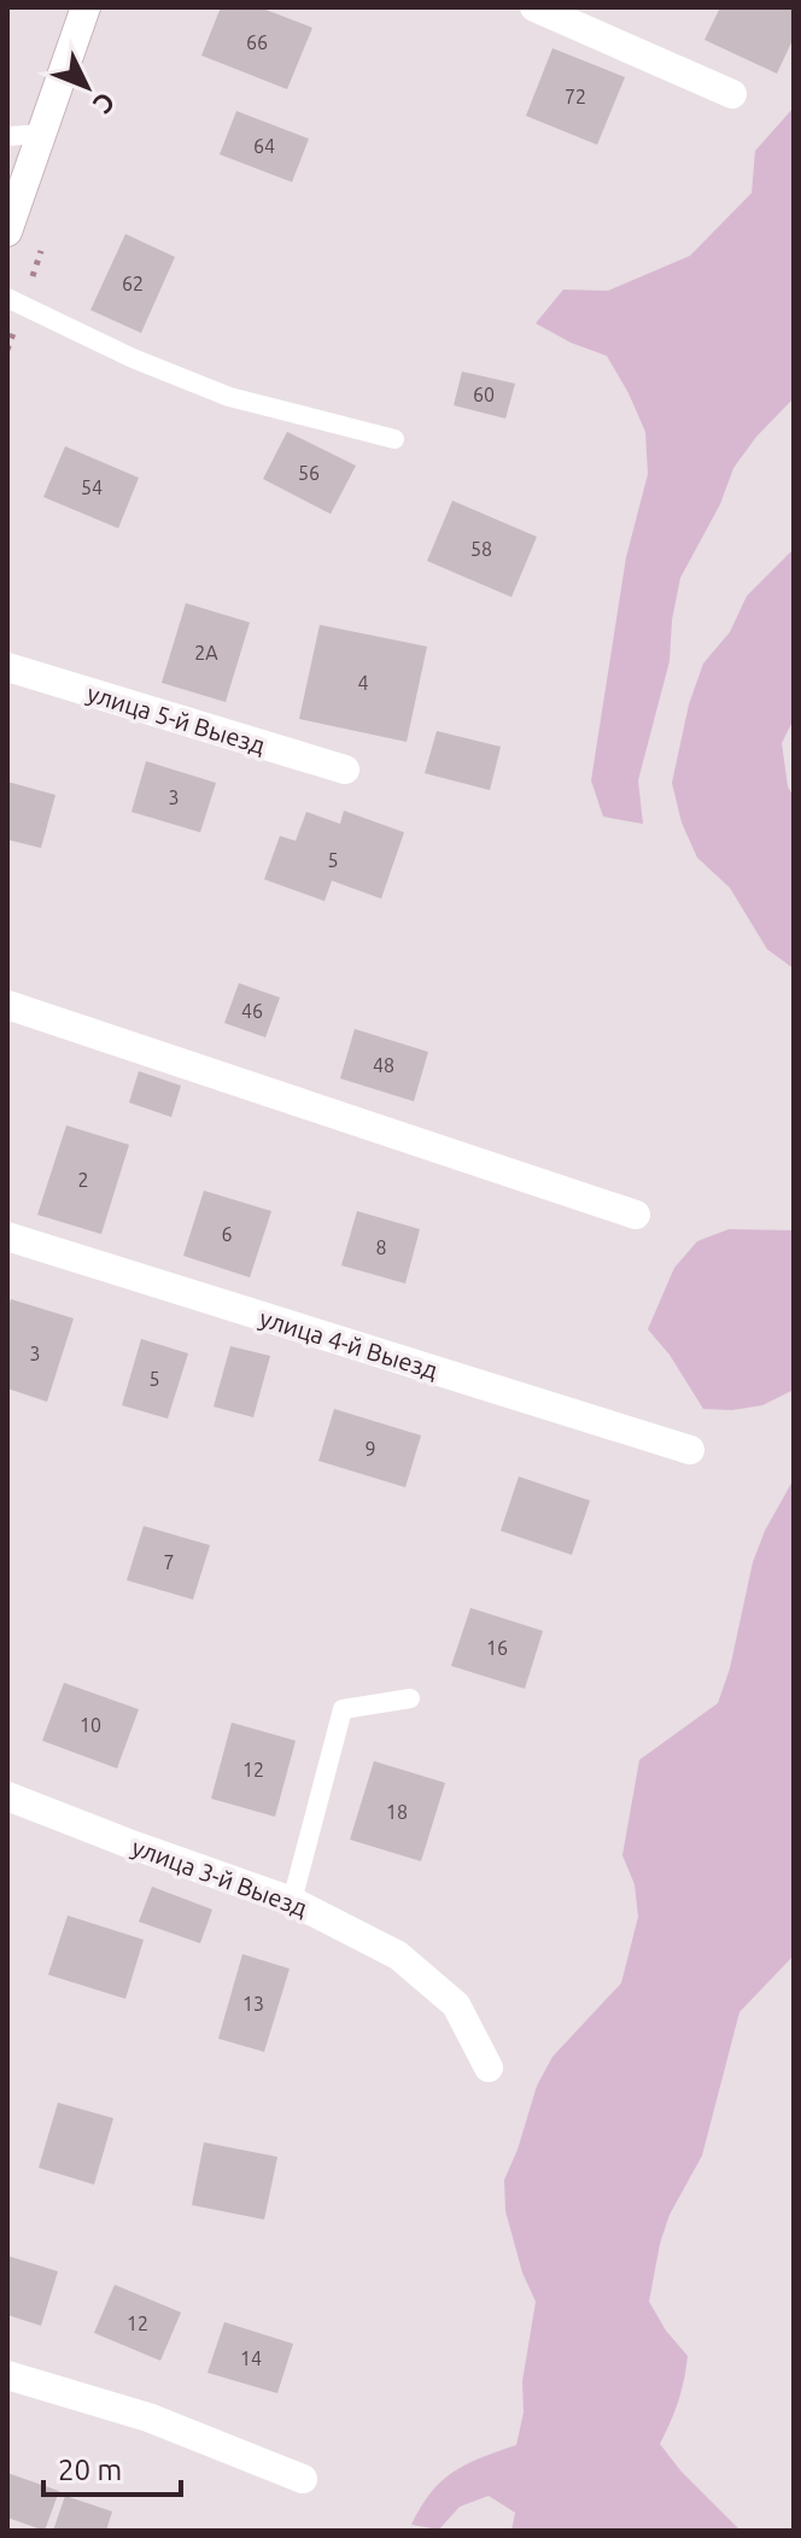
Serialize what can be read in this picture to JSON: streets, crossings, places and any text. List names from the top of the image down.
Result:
{
  "streets": {
    "street": ["улица 5-й Выезд", "улица 4-й Выезд", "улица 3-й Выезд"]
  },
  "house_numbers": [
    "66",
    "72",
    "64",
    "62",
    "60",
    "56",
    "54",
    "58",
    "2А",
    "4",
    "3",
    "5",
    "46",
    "48",
    "2",
    "6",
    "8",
    "3",
    "5",
    "9",
    "7",
    "16",
    "10",
    "12",
    "18",
    "13",
    "12",
    "14"
  ],
  "scale_bar": "20 m",
  "north": "bottom right"
}
